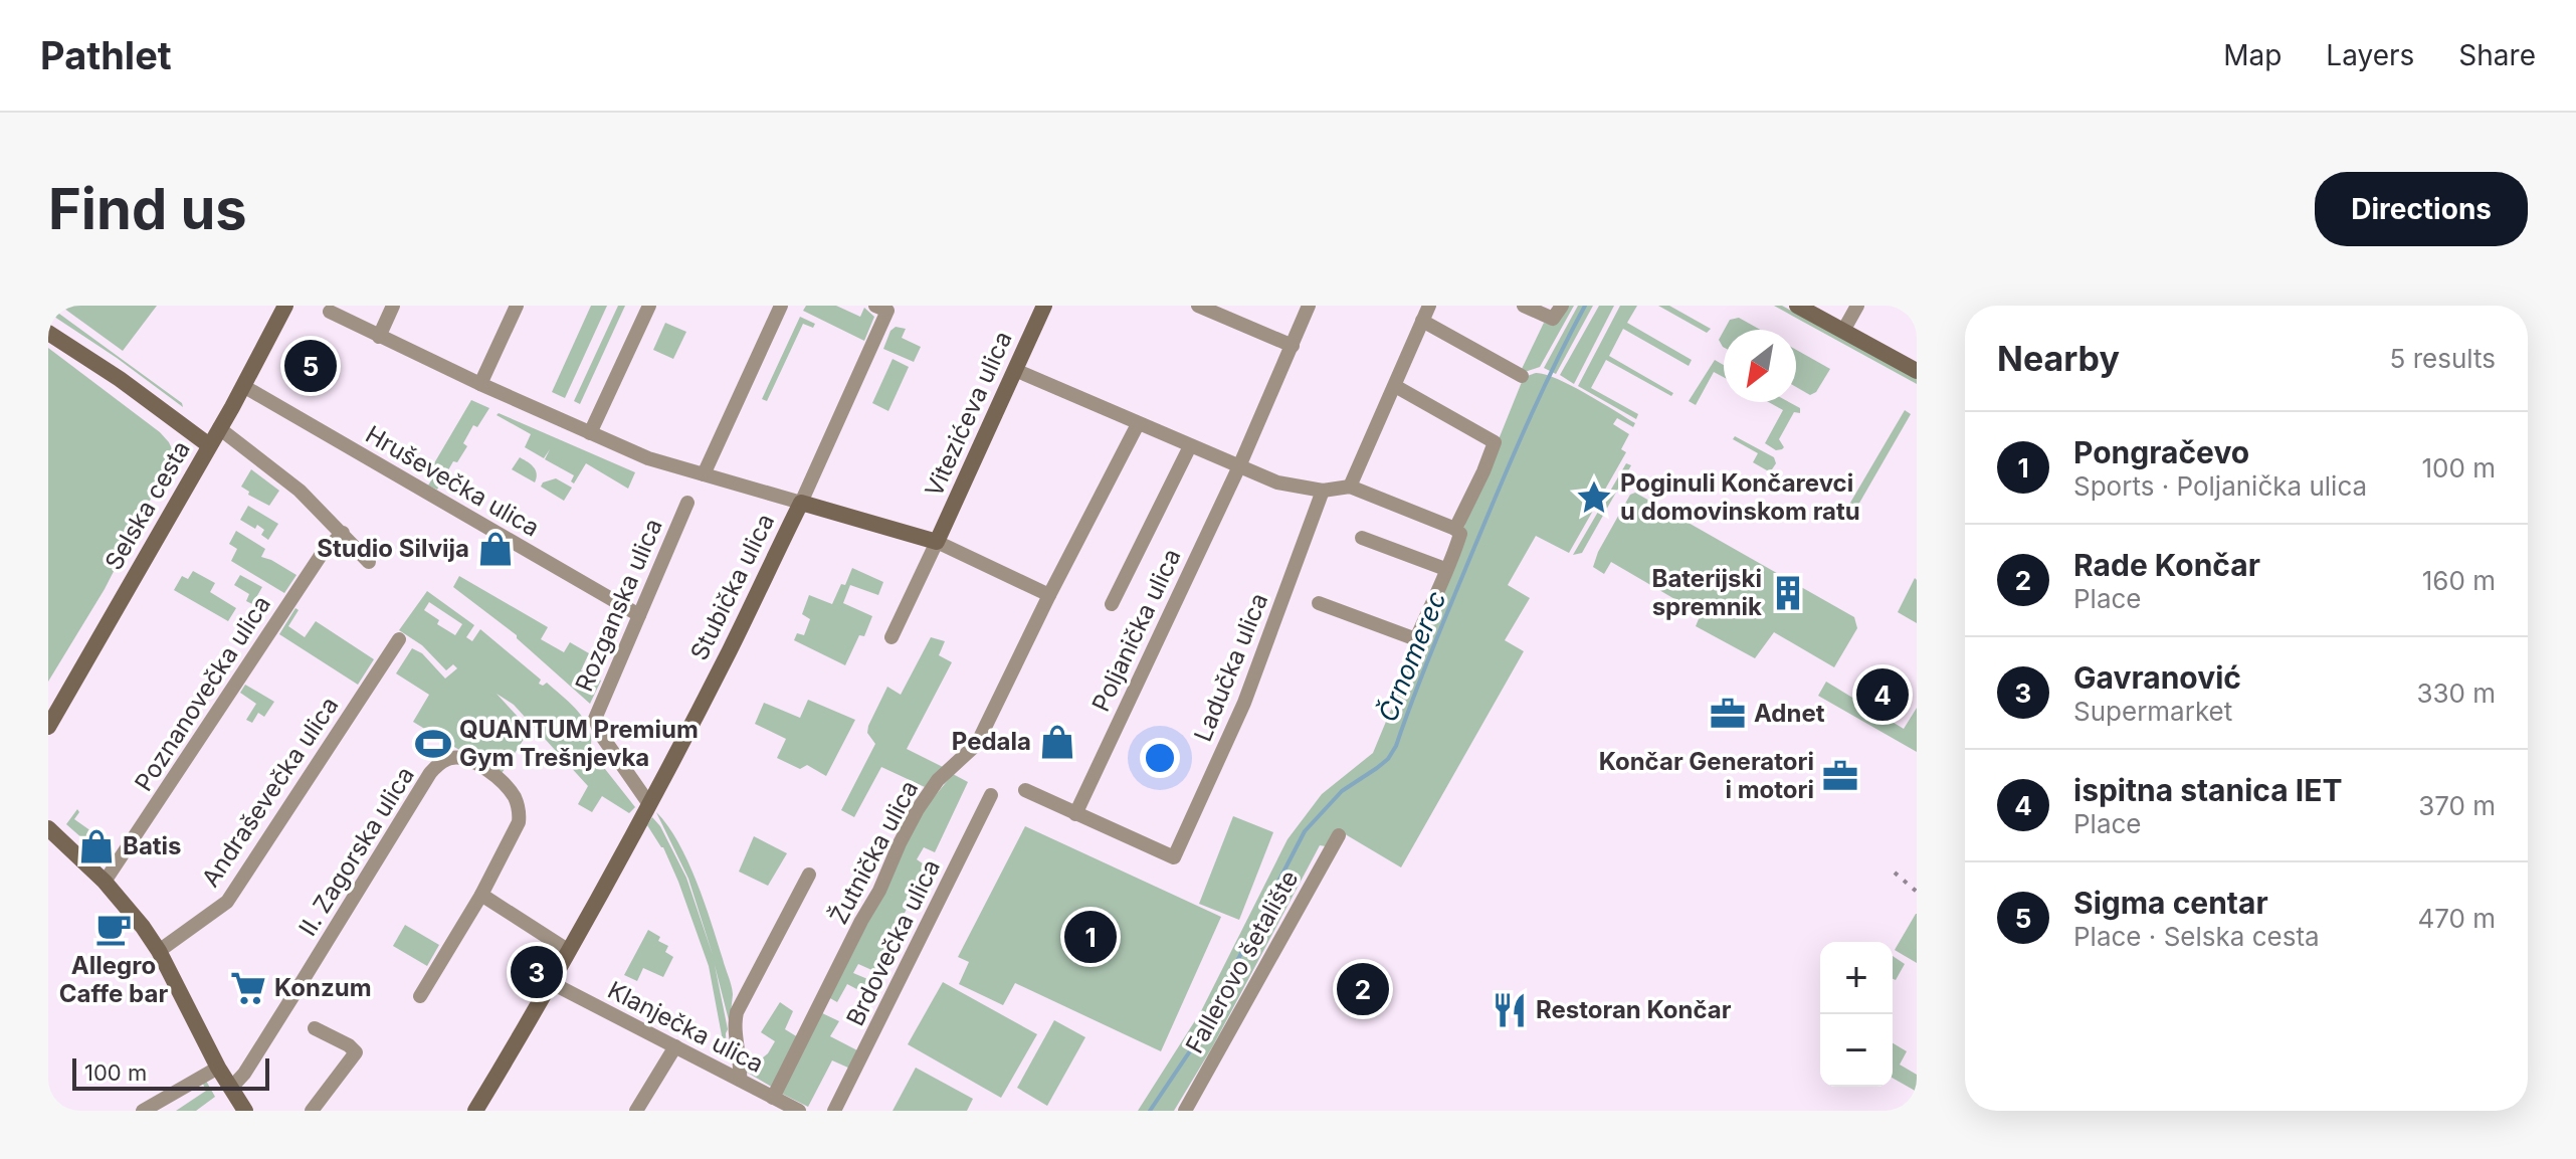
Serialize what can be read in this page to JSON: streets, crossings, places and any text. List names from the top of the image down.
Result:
{
  "streets": {
    "street": [
      "Vitezićeva ulica",
      "Hruševečka ulica",
      "Selska cesta",
      "Stubička ulica",
      "Rozganska ulica",
      "Poljanička ulica",
      "Ladučka ulica",
      "Poznanovečka ulica",
      "Andraševečka ulica",
      "II. Zagorska ulica",
      "Žutnička ulica",
      "Brdovečka ulica",
      "Fallerovo šetalište",
      "Klanječka ulica"
    ]
  },
  "crossings": [
    ["Vitezićeva ulica", "Stubička ulica"],
    ["Hruševečka ulica", "Selska cesta"],
    ["Hruševečka ulica", "Rozganska ulica"],
    ["Stubička ulica", "Rozganska ulica"],
    ["Stubička ulica", "Žutnička ulica"],
    ["Stubička ulica", "Klanječka ulica"],
    ["Poljanička ulica", "Ladučka ulica"],
    ["Žutnička ulica", "Klanječka ulica"]
  ],
  "water": ["Črnomerec"],
  "places": {
    "place": ["Poginuli Končarevci u domovinskom ratu"],
    "shop": ["Studio Silvija", "Pedala", "Batis"],
    "building": ["Baterijski spremnik"],
    "office": ["Adnet", "Končar Generatori i motori"],
    "sports": ["QUANTUM Premium Gym Trešnjevka"],
    "cafe": ["Allegro Caffe bar"],
    "supermarket": ["Konzum"],
    "restaurant": ["Restoran Končar"]
  },
  "scale_bar": "100 m",
  "north": "bottom left",
  "page": {
    "header": "Pathlet",
    "nav": ["Map", "Layers", "Share"],
    "buttons": "Directions",
    "title": "Find us",
    "heading": ["Nearby", "5 results"],
    "pins": [
      "5",
      "4",
      "1",
      "3",
      "2"
    ],
    "list": [
      {
        "mark": "1",
        "name": "Pongračevo",
        "note": "Sports · Poljanička ulica",
        "value": "100 m"
      },
      {
        "mark": "2",
        "name": "Rade Končar",
        "note": "Place",
        "value": "160 m"
      },
      {
        "mark": "3",
        "name": "Gavranović",
        "note": "Supermarket",
        "value": "330 m"
      },
      {
        "mark": "4",
        "name": "ispitna stanica IET",
        "note": "Place",
        "value": "370 m"
      },
      {
        "mark": "5",
        "name": "Sigma centar",
        "note": "Place · Selska cesta",
        "value": "470 m"
      }
    ],
    "map_buttons": ["+", "−"],
    "scale": "100 m"
  }
}
